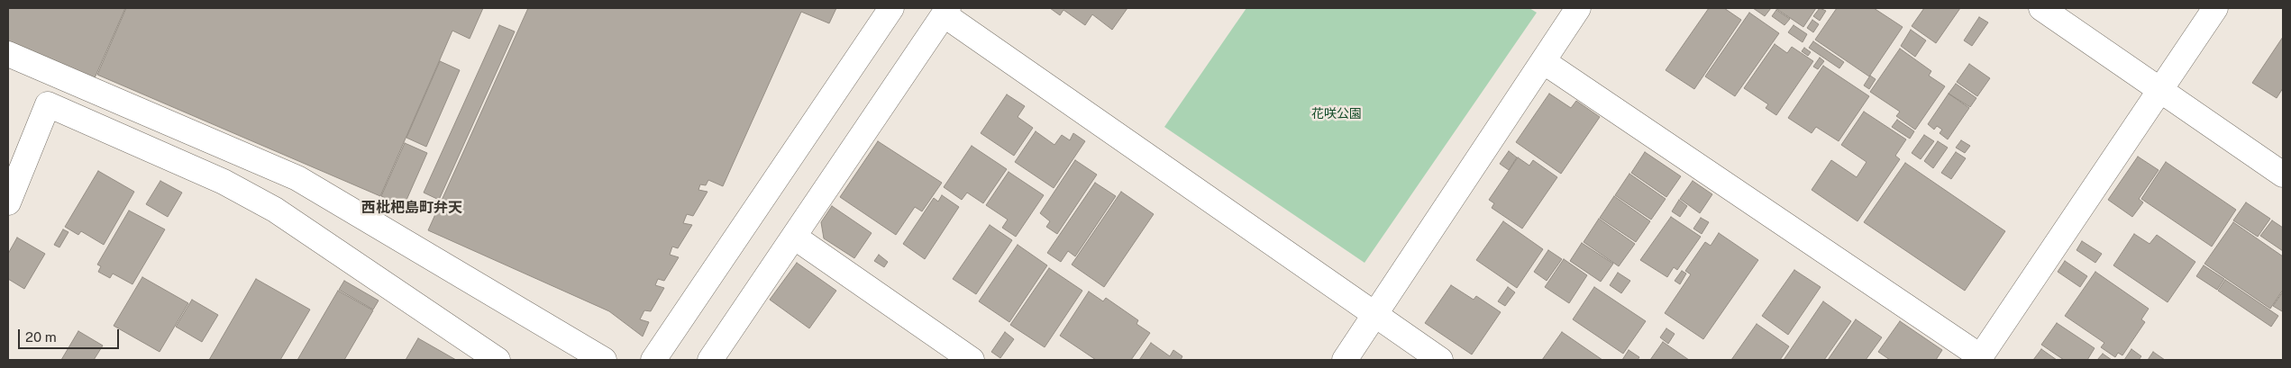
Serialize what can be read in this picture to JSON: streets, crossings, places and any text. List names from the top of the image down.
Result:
{
  "districts": ["西枇杷島町弁天"],
  "parks": ["花咲公園"],
  "scale_bar": "20 m"
}
